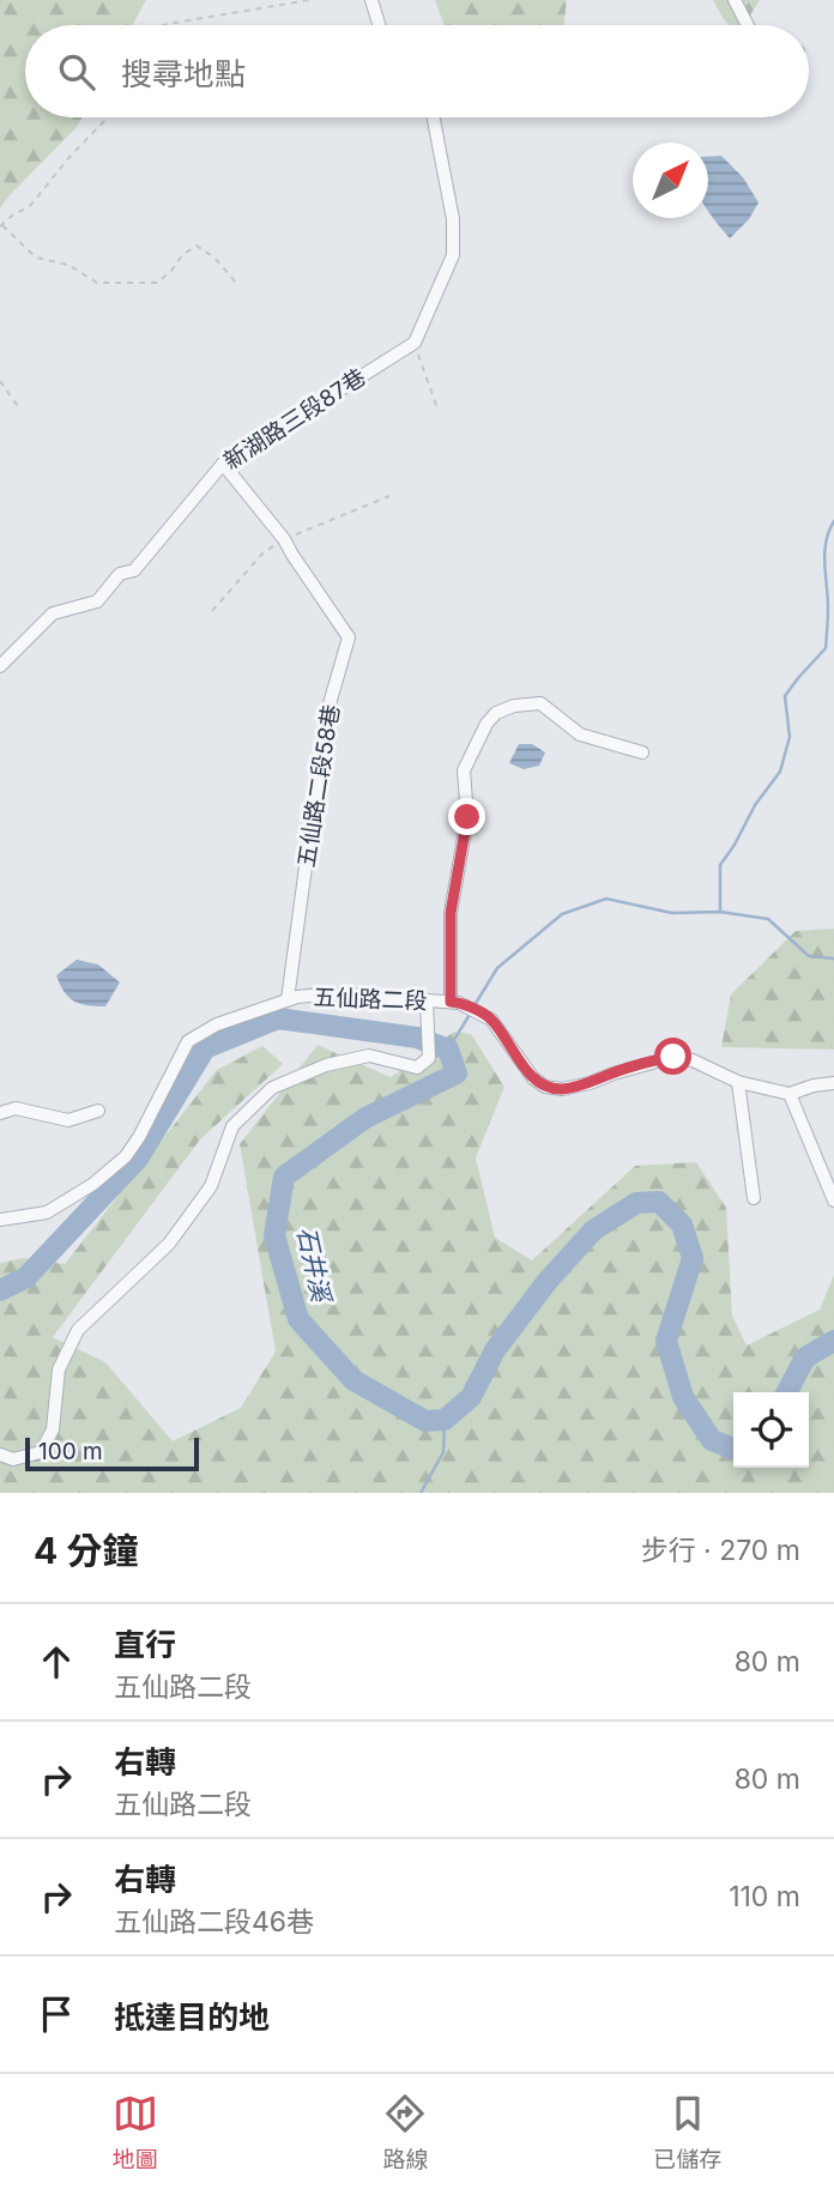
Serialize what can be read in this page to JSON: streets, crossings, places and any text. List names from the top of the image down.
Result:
{
  "streets": {
    "street": ["新湖路三段87巷", "五仙路二段58巷", "五仙路二段"]
  },
  "crossings": [
    ["新湖路三段87巷", "五仙路二段58巷"],
    ["五仙路二段58巷", "五仙路二段"]
  ],
  "water": ["石井溪"],
  "scale_bar": "100 m",
  "north": "top right",
  "page": {
    "search": "搜尋地點",
    "scale": "100 m",
    "heading": ["4 分鐘", "步行 · 270 m"],
    "list": [
      ["直行", "五仙路二段", "80 m"],
      ["右轉", "五仙路二段", "80 m"],
      ["右轉", "五仙路二段46巷", "110 m"],
      "抵達目的地"
    ],
    "nav": ["地圖", "路線", "已儲存"]
  }
}
